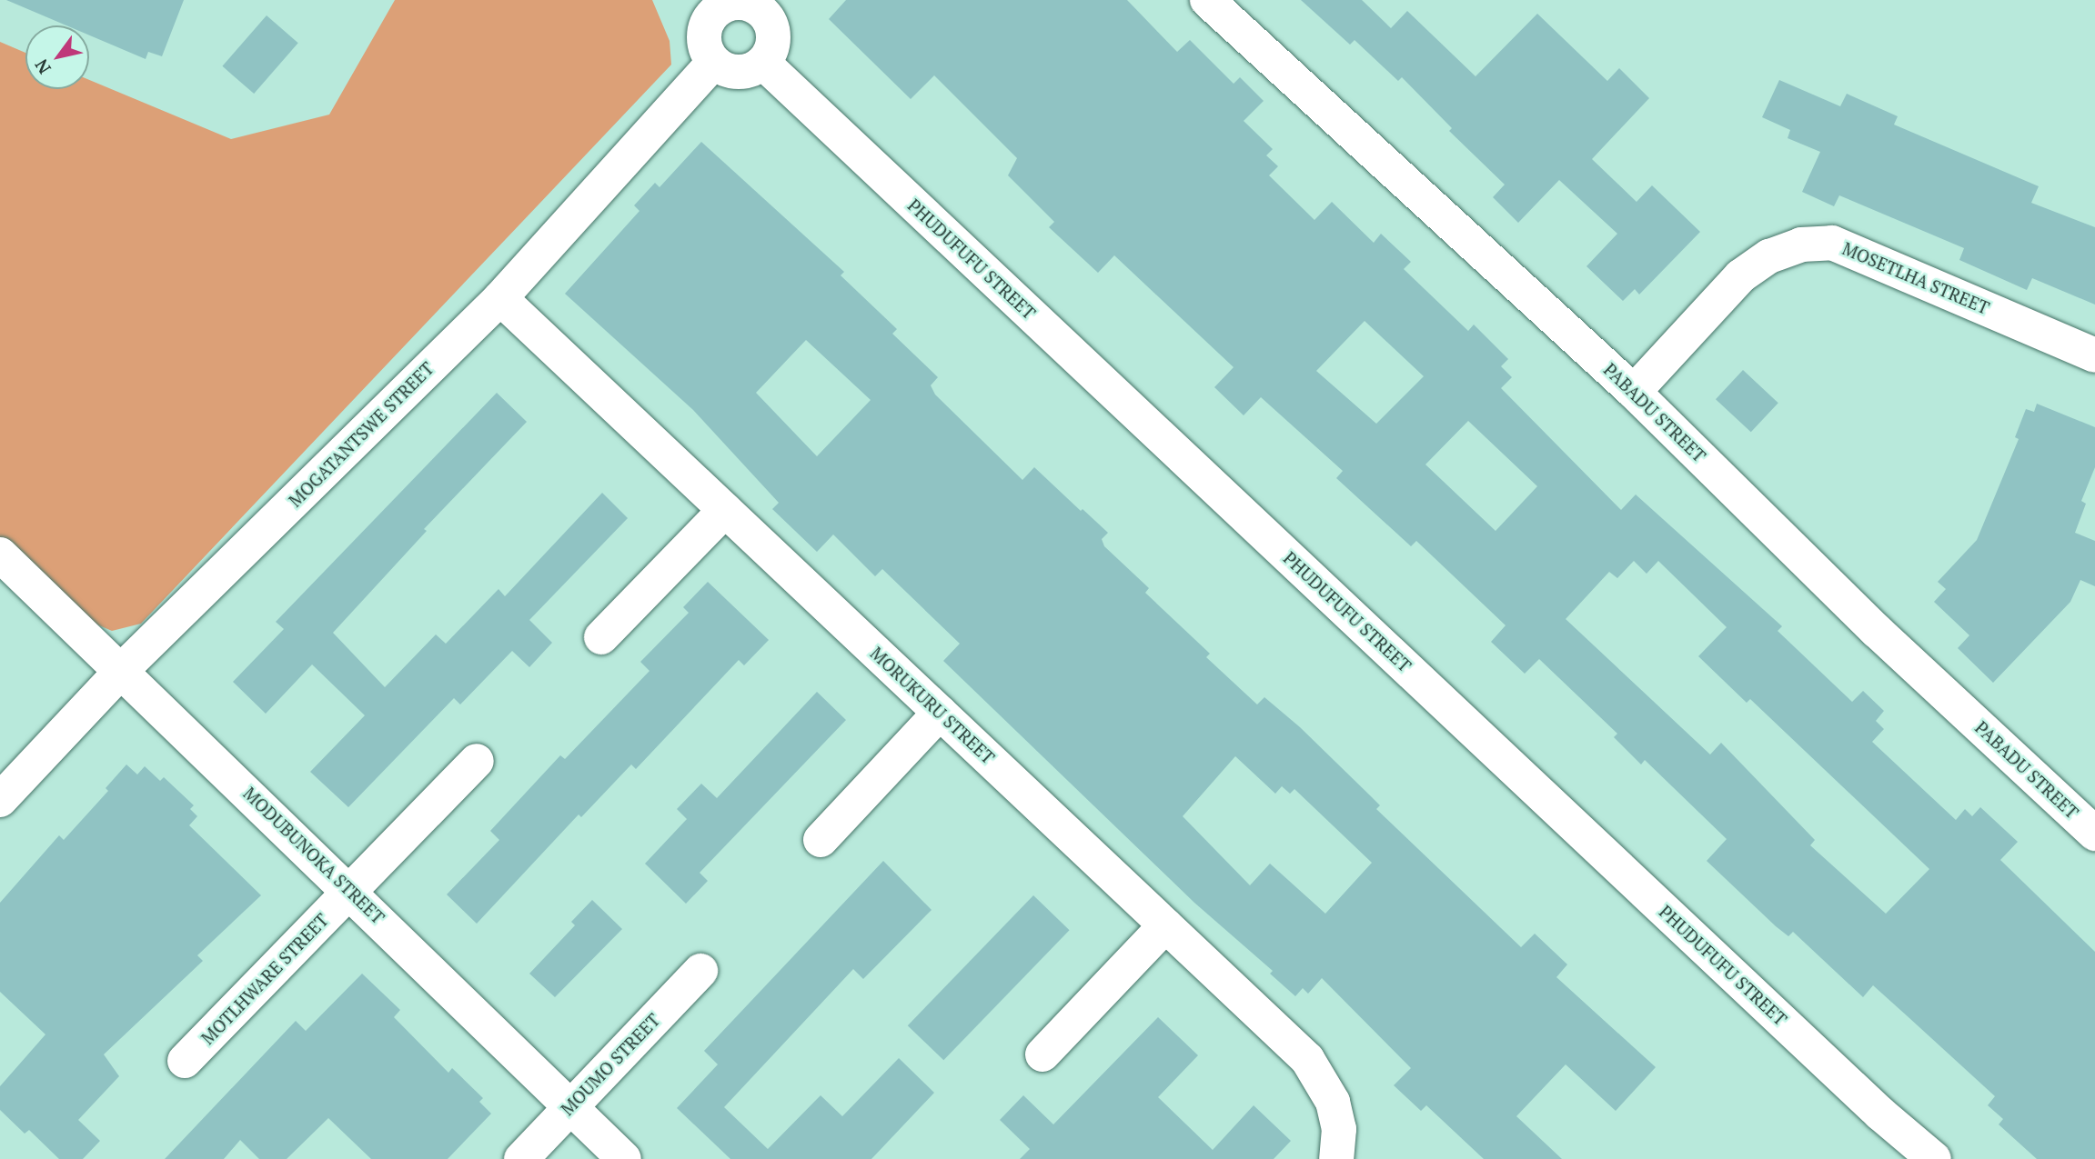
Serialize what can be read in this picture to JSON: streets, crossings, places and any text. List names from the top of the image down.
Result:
{
  "streets": {
    "street": [
      "PHUDUFUFU STREET",
      "MOSETLHA STREET",
      "PABADU STREET",
      "MOGATANTSWE STREET",
      "MORUKURU STREET",
      "MODUBUNOKA STREET",
      "MOTLHWARE STREET",
      "MOUMO STREET"
    ]
  },
  "crossings": [
    ["PHUDUFUFU STREET", "MOGATANTSWE STREET"],
    ["MOSETLHA STREET", "PABADU STREET"],
    ["MOGATANTSWE STREET", "MORUKURU STREET"],
    ["MOGATANTSWE STREET", "MODUBUNOKA STREET"],
    ["MODUBUNOKA STREET", "MOTLHWARE STREET"],
    ["MODUBUNOKA STREET", "MOUMO STREET"]
  ],
  "north": "bottom left"
}
